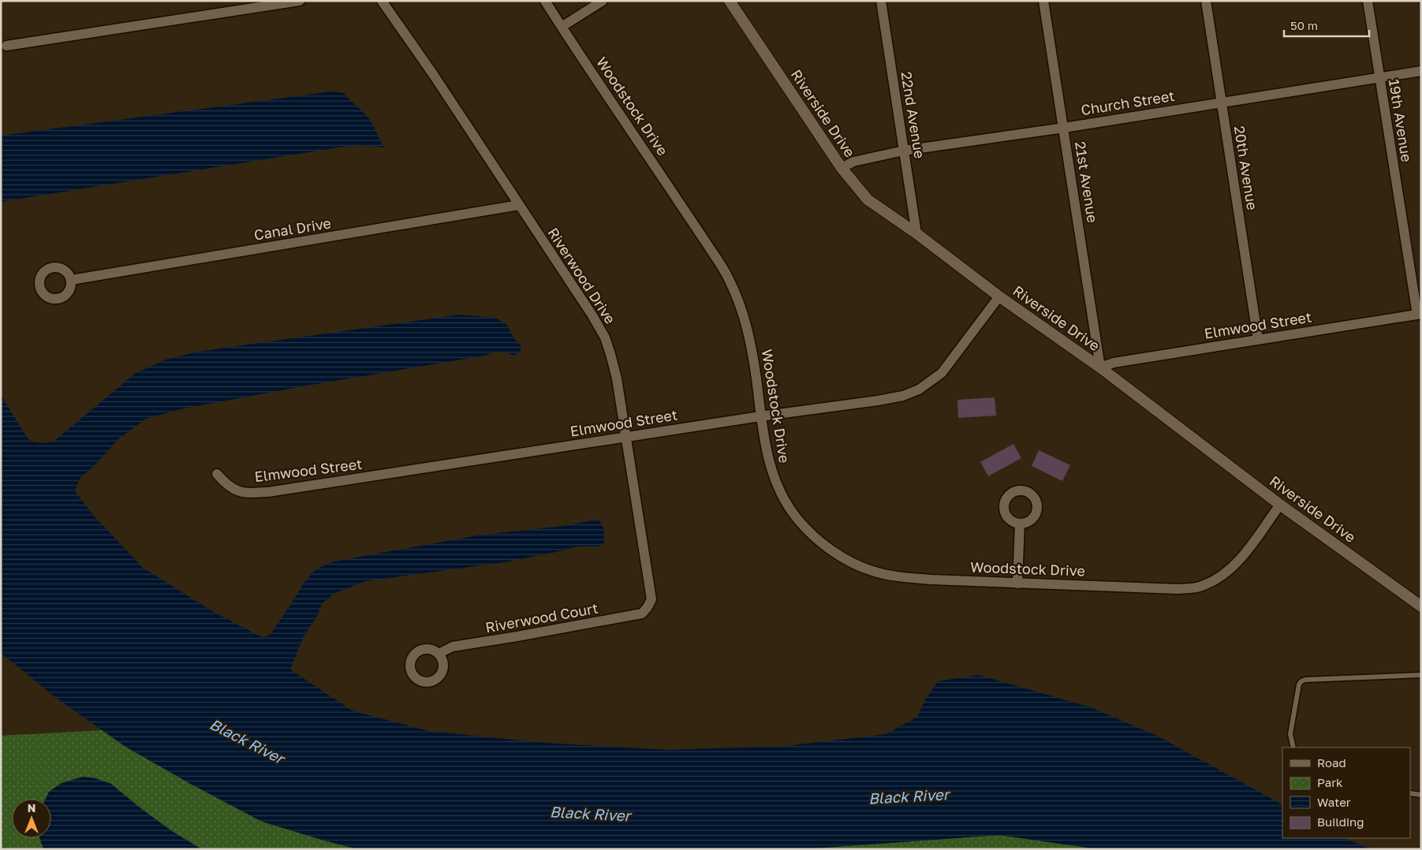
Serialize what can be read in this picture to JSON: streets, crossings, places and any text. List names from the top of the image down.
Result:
{
  "streets": {
    "street": [
      "Church Street",
      "Woodstock Drive",
      "Riverside Drive",
      "22nd Avenue",
      "19th Avenue",
      "20th Avenue",
      "21st Avenue",
      "Canal Drive",
      "Riverwood Drive",
      "Elmwood Street",
      "Riverwood Court"
    ]
  },
  "crossings": [
    ["Church Street", "Riverside Drive"],
    ["Church Street", "22nd Avenue"],
    ["Church Street", "19th Avenue"],
    ["Church Street", "20th Avenue"],
    ["Church Street", "21st Avenue"],
    ["Woodstock Drive", "Riverside Drive"],
    ["Woodstock Drive", "Elmwood Street"],
    ["Riverside Drive", "22nd Avenue"],
    ["Riverside Drive", "21st Avenue"],
    ["Riverside Drive", "Elmwood Street"],
    ["19th Avenue", "Elmwood Street"],
    ["20th Avenue", "Elmwood Street"],
    ["21st Avenue", "Elmwood Street"],
    ["Canal Drive", "Riverwood Drive"],
    ["Riverwood Drive", "Elmwood Street"],
    ["Riverwood Drive", "Riverwood Court"]
  ],
  "water": ["Black River"],
  "legend": [
    "Road",
    "Park",
    "Water",
    "Building"
  ],
  "scale_bar": "50 m",
  "north": "top"
}
